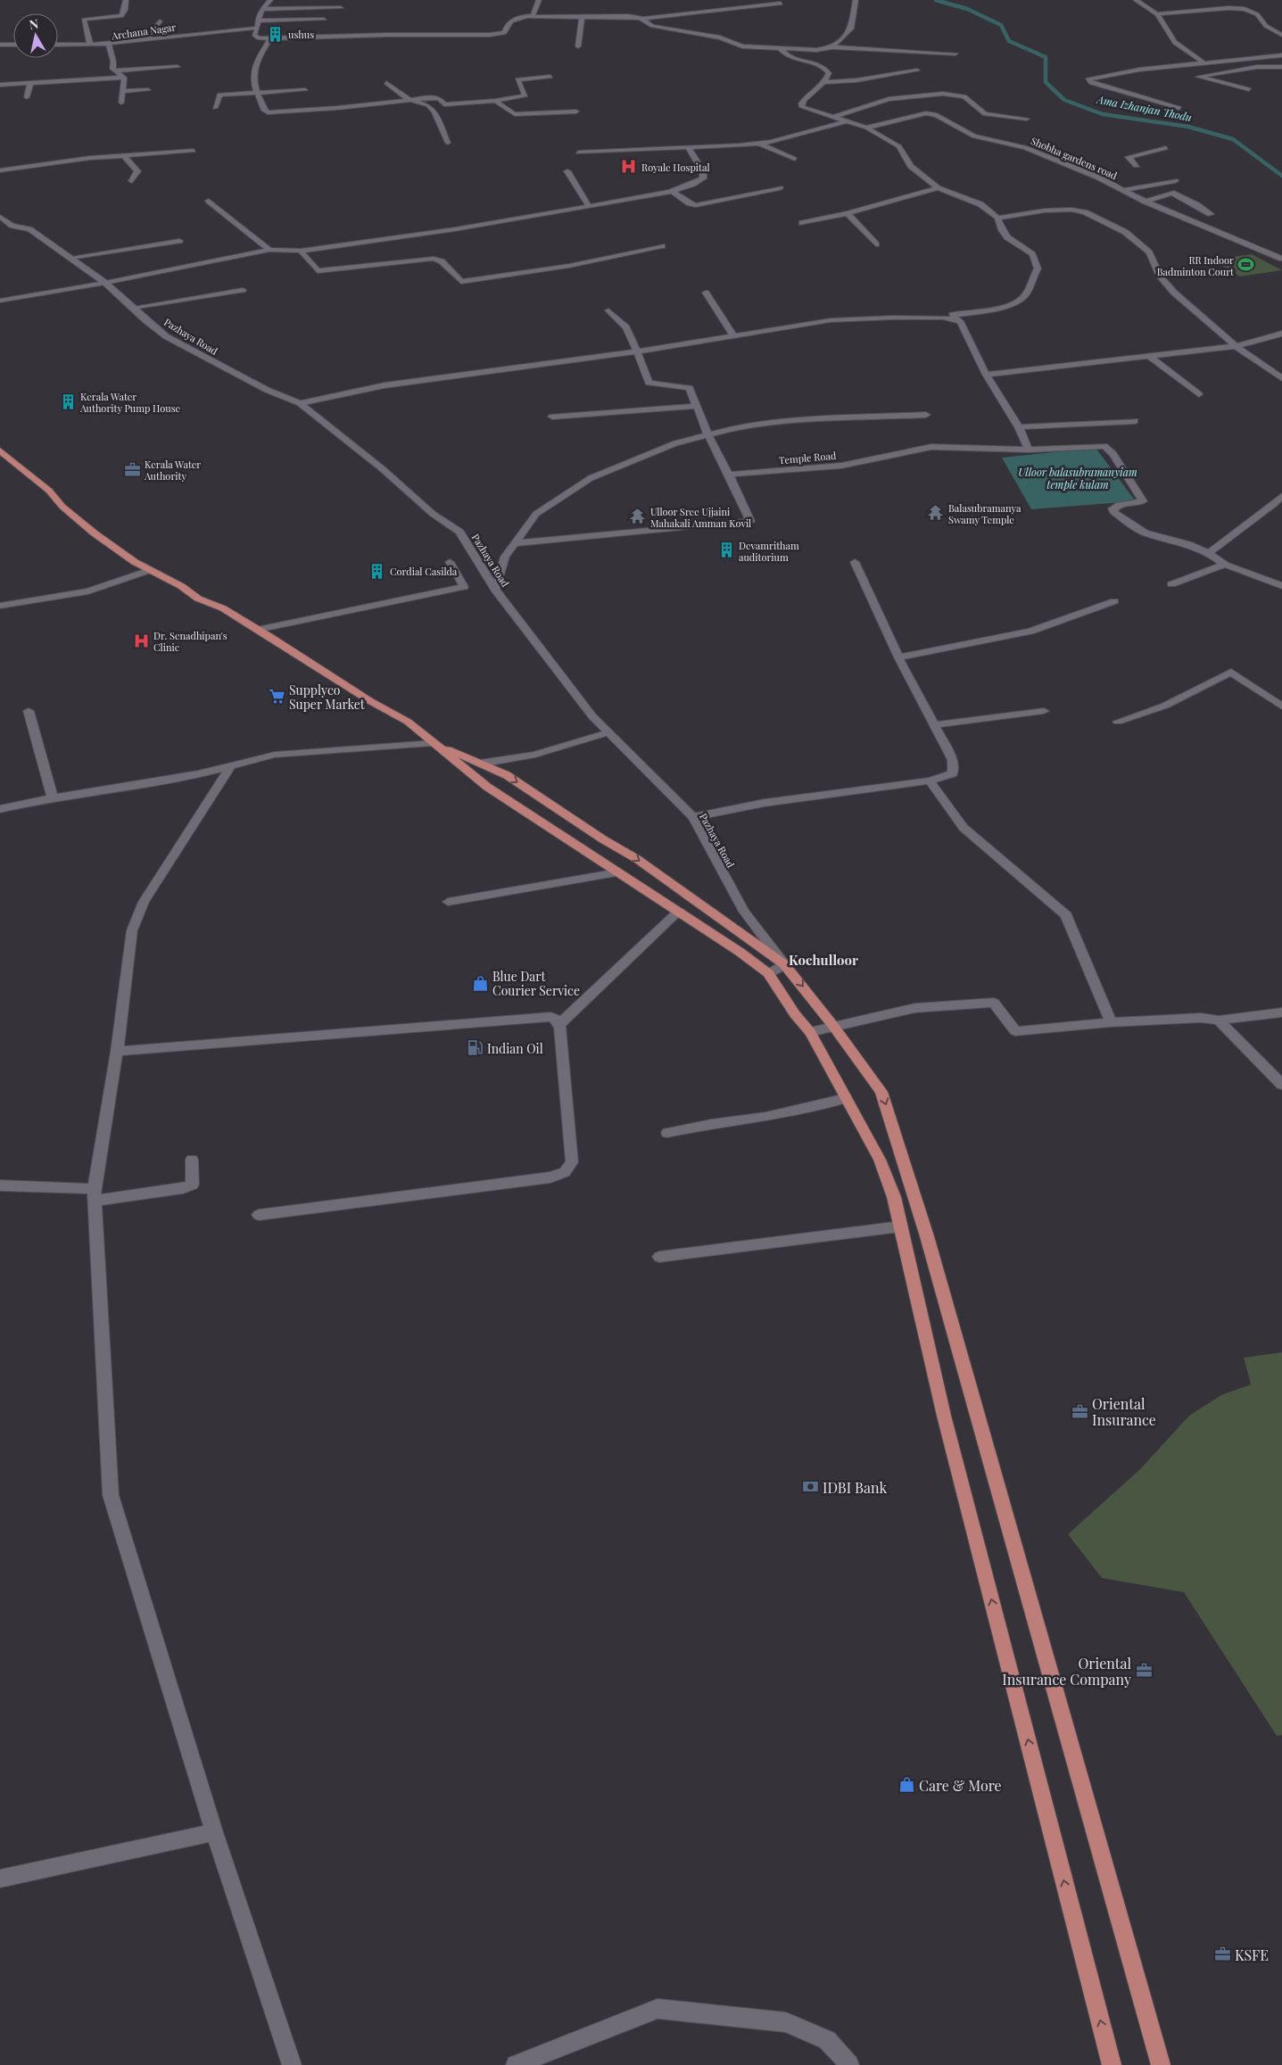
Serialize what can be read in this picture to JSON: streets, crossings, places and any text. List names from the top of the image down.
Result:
{
  "streets": {
    "street": [
      "Archana Nagar",
      "Shobha gardens road",
      "Pazhaya Road",
      "Temple Road"
    ]
  },
  "districts": ["Kochulloor"],
  "water": ["Ama Izhanjan Thodu", "Ulloor balasubramanyiam temple kulam"],
  "places": {
    "building": [
      "ushus",
      "Kerala Water Authority Pump House",
      "Devamritham auditorium",
      "Cordial Casilda"
    ],
    "hospital": ["Royale Hospital", "Dr. Senadhipan's Clinic"],
    "sports": ["RR Indoor Badminton Court"],
    "office": [
      "Kerala Water Authority",
      "Oriental Insurance",
      "Oriental Insurance Company",
      "KSFE"
    ],
    "temple": ["Balasubramanya Swamy Temple", "Ulloor Sree Ujjaini Mahakali Amman Kovil"],
    "supermarket": ["Supplyco Super Market"],
    "shop": ["Blue Dart Courier Service", "Care & More"],
    "fuel station": ["Indian Oil"],
    "bank": ["IDBI Bank"]
  },
  "north": "top"
}
